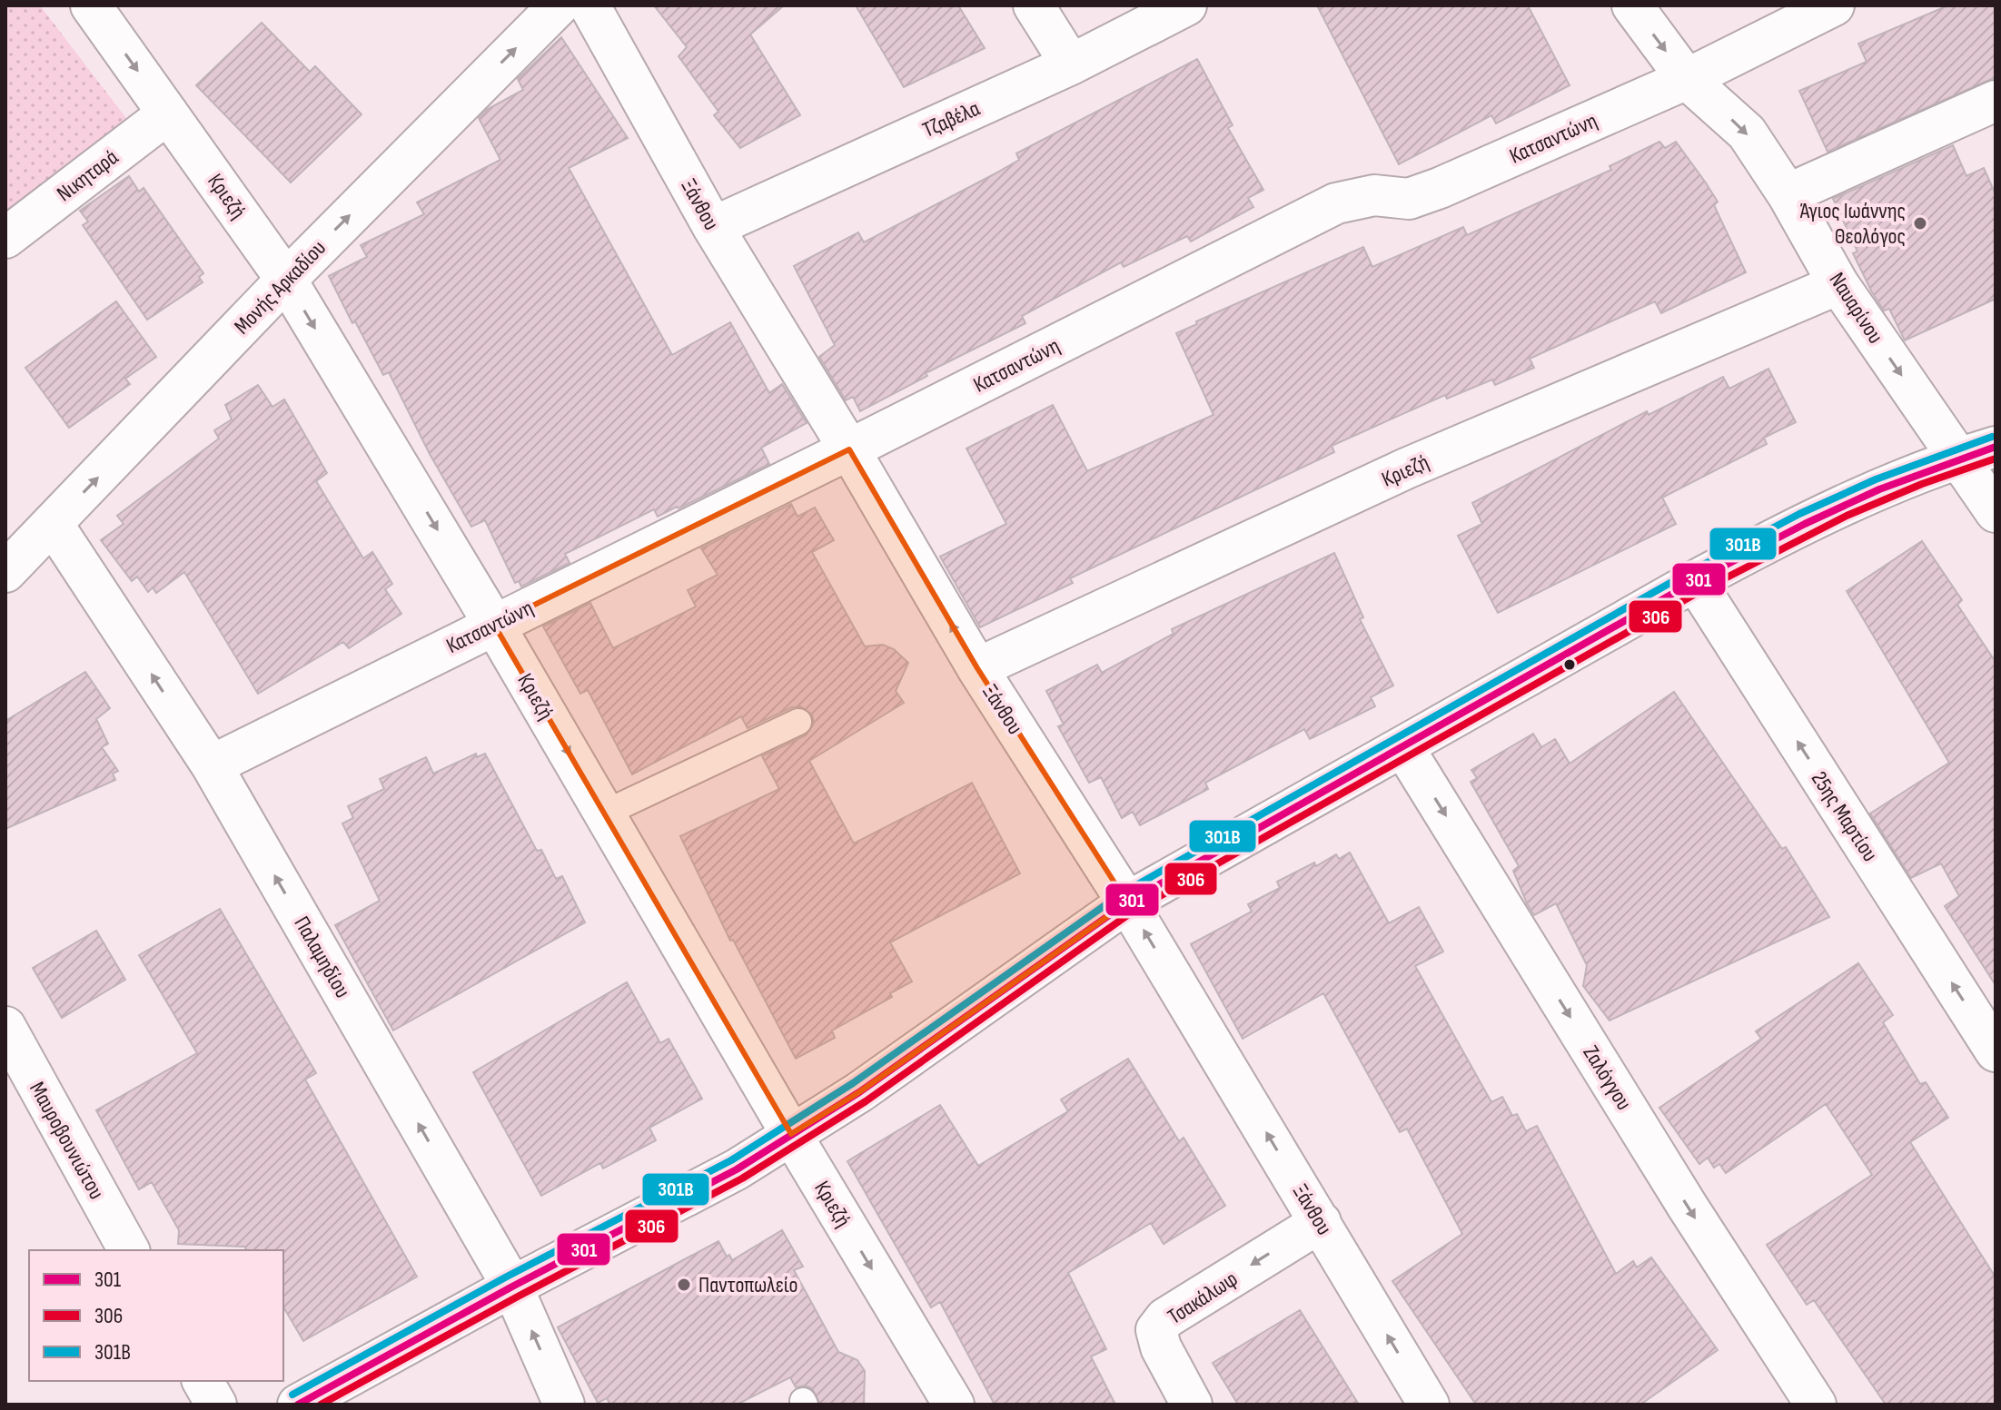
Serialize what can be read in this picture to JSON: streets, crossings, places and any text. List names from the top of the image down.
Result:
{
  "streets": {
    "street": [
      "Τζαβέλα",
      "Κατσαντώνη",
      "Νικηταρά",
      "Κριεζή",
      "Ξάνθου",
      "Μονής Αρκαδίου",
      "Ναυαρίνου",
      "25ης Μαρτίου",
      "Παλαμηδίου",
      "Ζαλόγγου",
      "Μαυροβουνιώτου",
      "Τσακάλωφ"
    ]
  },
  "crossings": [
    ["Τζαβέλα", "Ξάνθου"],
    ["Κατσαντώνη", "Κριεζή"],
    ["Κατσαντώνη", "Ξάνθου"],
    ["Κατσαντώνη", "Ναυαρίνου"],
    ["Κατσαντώνη", "Παλαμηδίου"],
    ["Νικηταρά", "Κριεζή"],
    ["Κριεζή", "Ξάνθου"],
    ["Κριεζή", "Μονής Αρκαδίου"],
    ["Κριεζή", "Ναυαρίνου"],
    ["Ξάνθου", "Τσακάλωφ"],
    ["Μονής Αρκαδίου", "Παλαμηδίου"]
  ],
  "one_way": [
    "Κριεζή",
    "Ξάνθου",
    "Μονής Αρκαδίου",
    "Ναυαρίνου",
    "25ης Μαρτίου",
    "Παλαμηδίου",
    "Ζαλόγγου"
  ],
  "places": ["Άγιος Ιωάννης Θεολόγος", "Παντοπωλείο"],
  "lines": ["transit line 301B", "transit line 301", "transit line 306"],
  "legend": ["301", "306", "301B"]
}
